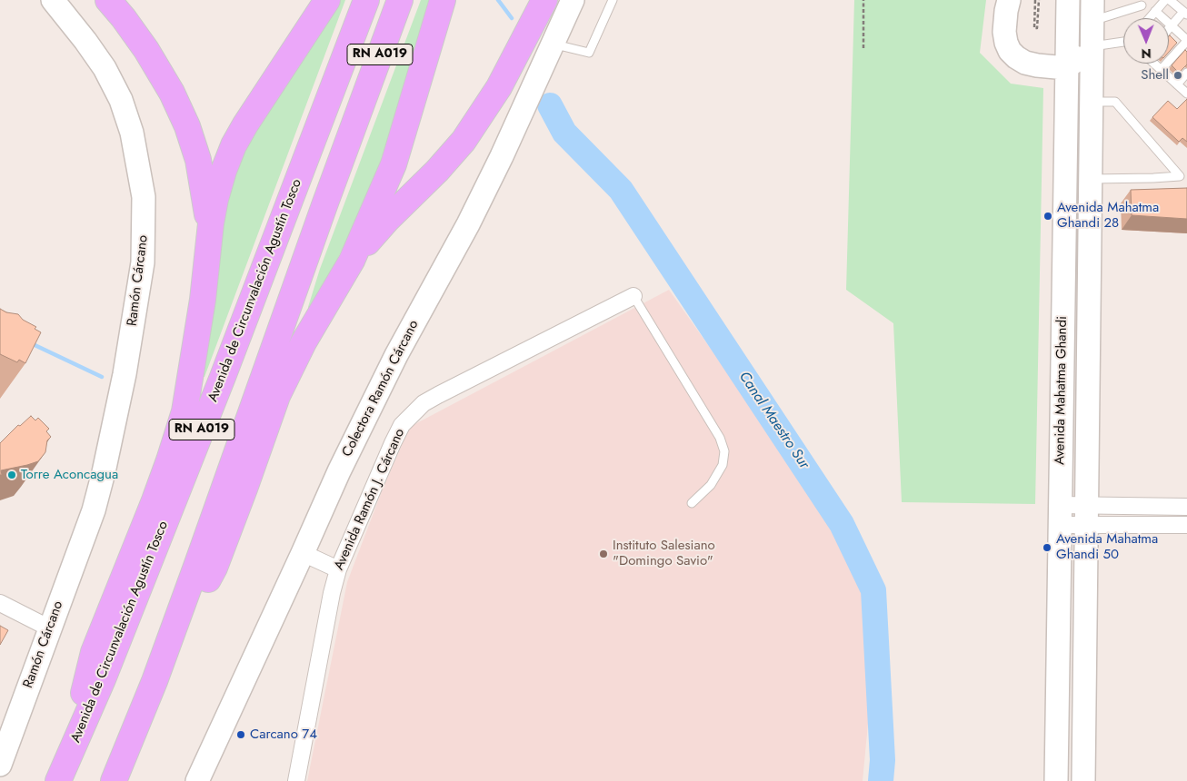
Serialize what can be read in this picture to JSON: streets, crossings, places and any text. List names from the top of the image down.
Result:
{
  "streets": {
    "highway": ["RN A019", "Avenida de Circunvalación Agustín Tosco"],
    "main road": ["Ramón Cárcano", "Colectora Ramón Cárcano", "Avenida Mahatma Ghandi"],
    "street": ["Avenida Ramón J. Cárcano"]
  },
  "water": ["Canal Maestro Sur"],
  "places": [
    "Shell",
    "Avenida Mahatma Ghandi 28",
    "Torre Aconcagua",
    "Avenida Mahatma Ghandi 50",
    "Instituto Salesiano \"Domingo Savio\"",
    "Carcano 74"
  ],
  "north": "bottom"
}
